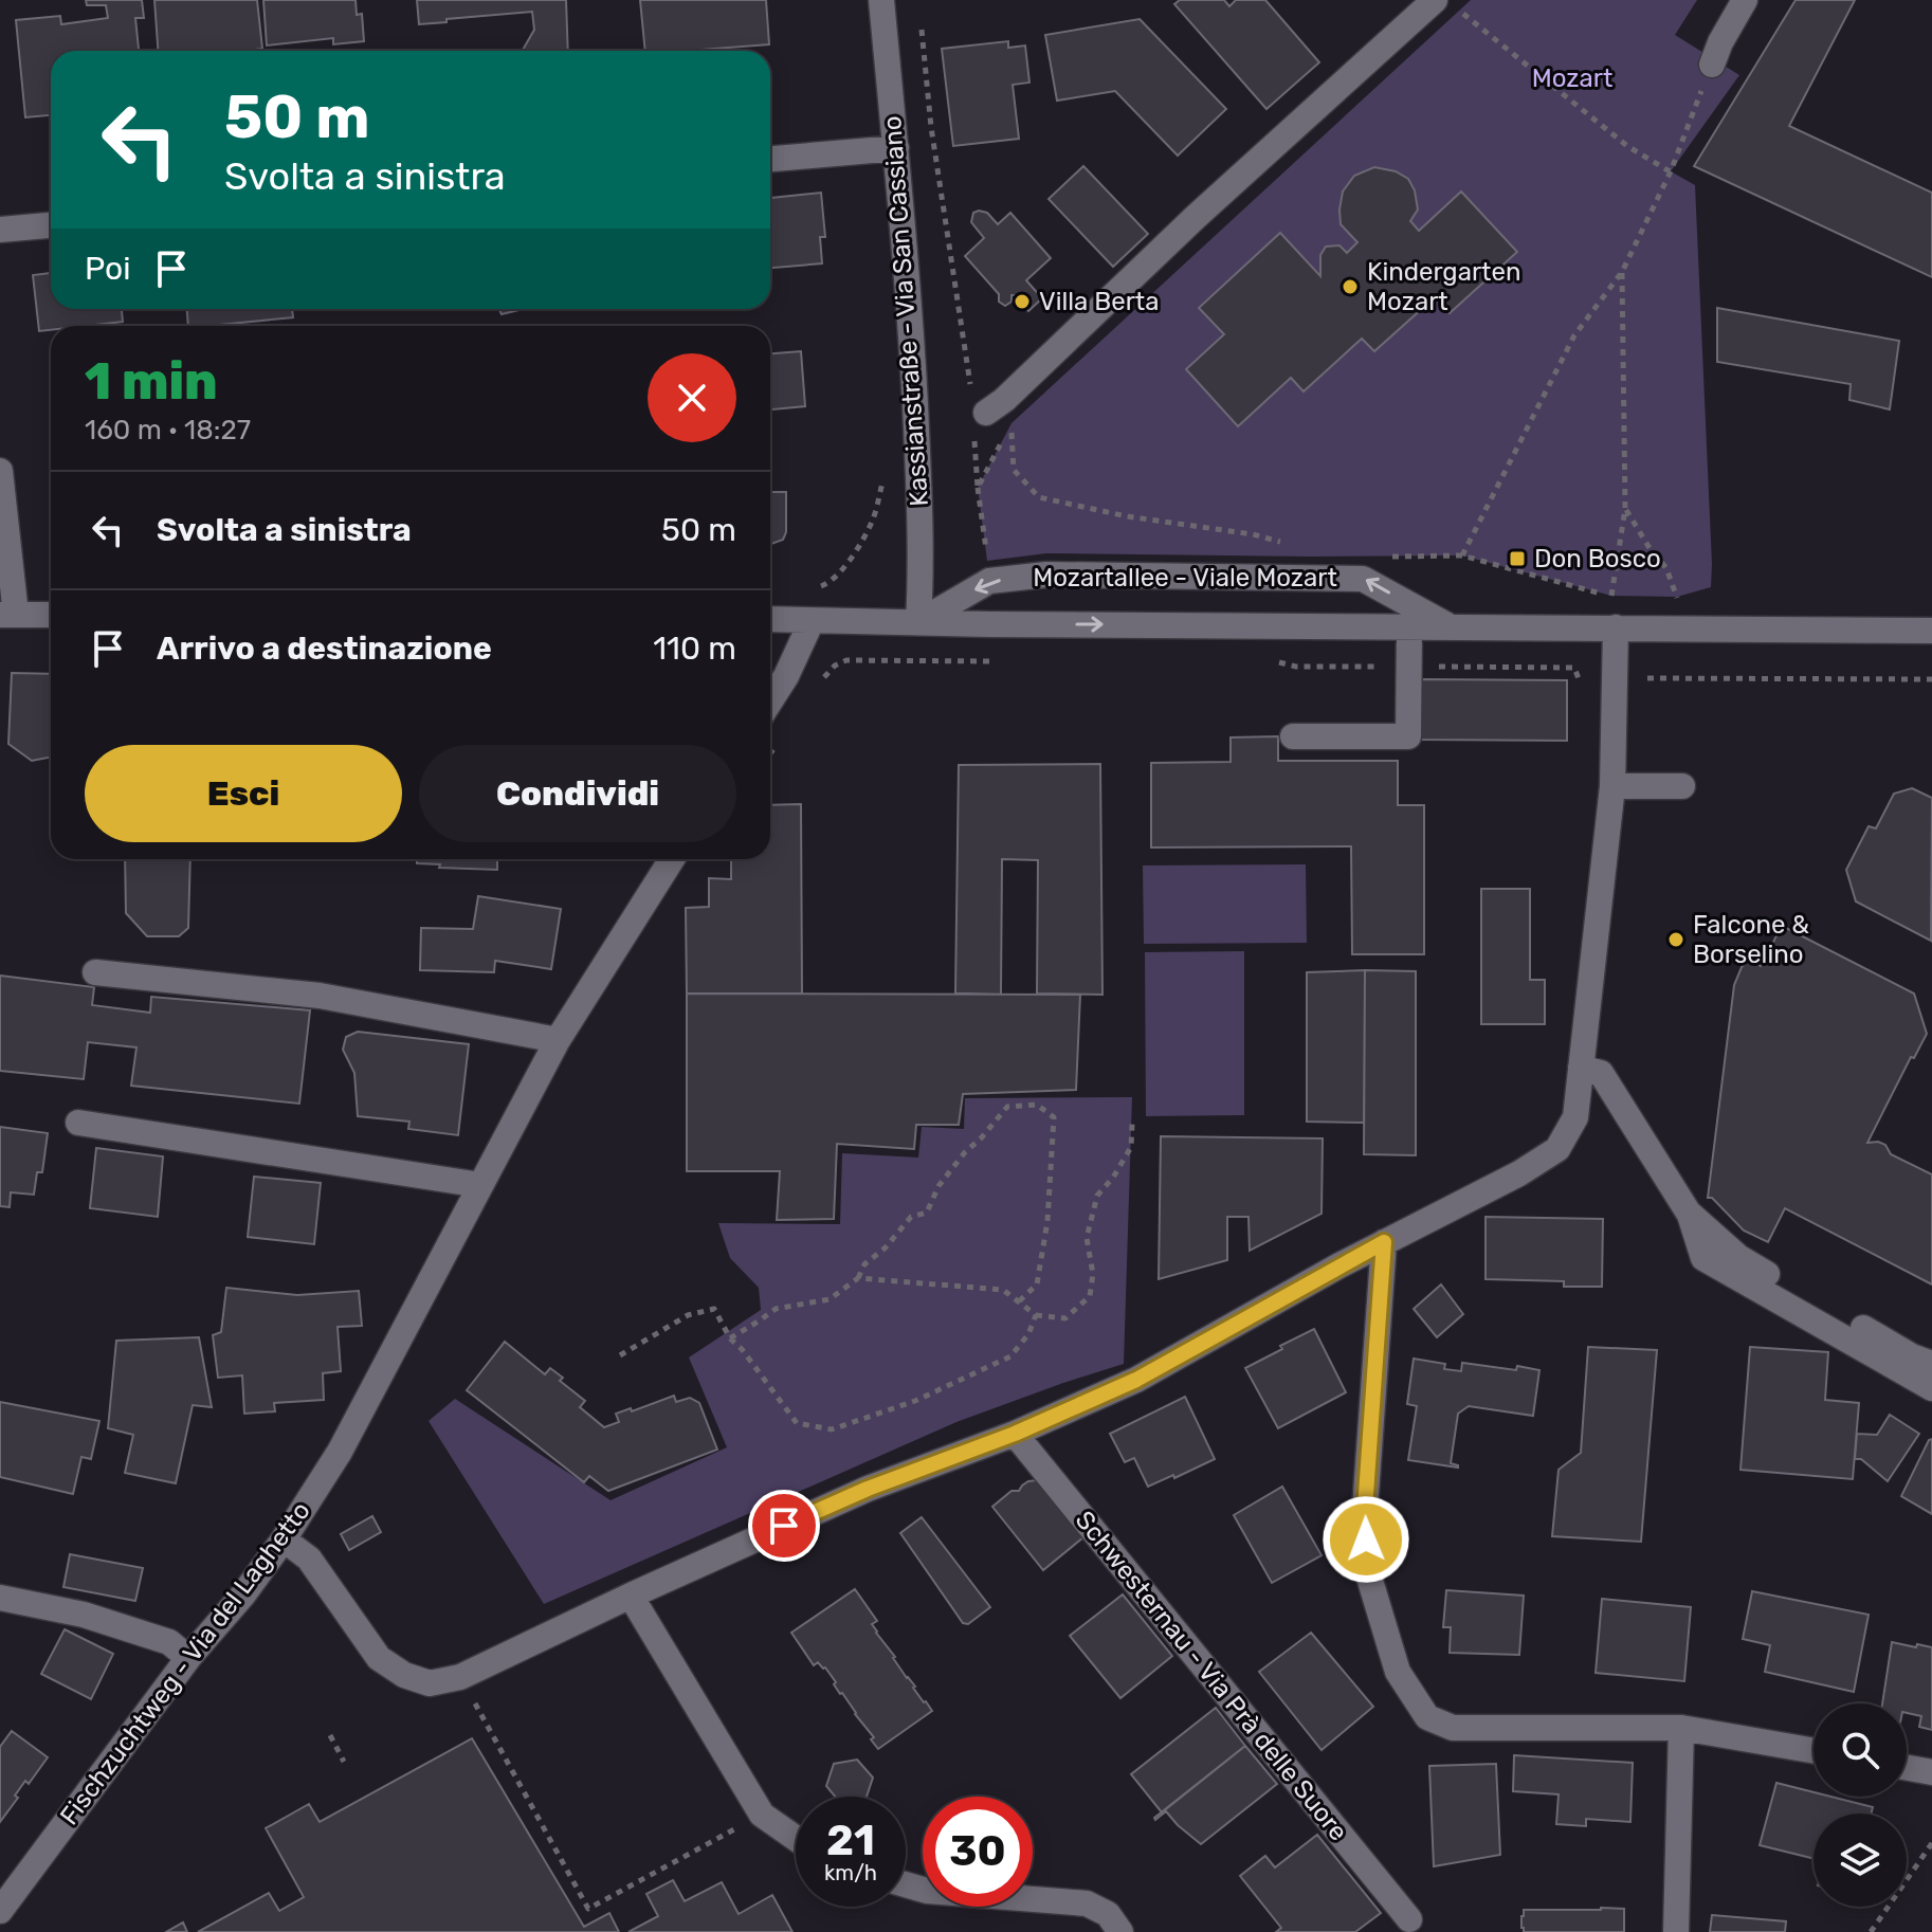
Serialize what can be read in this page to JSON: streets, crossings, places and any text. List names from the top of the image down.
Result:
{
  "streets": {
    "street": [
      "Kassianstraße - Via San Cassiano",
      "Mozartallee - Viale Mozart",
      "Fischzuchtweg - Via del Laghetto",
      "Schwesternau - Via Prà delle Suore"
    ]
  },
  "crossings": [
    ["Kassianstraße - Via San Cassiano", "Mozartallee - Viale Mozart"]
  ],
  "parks": ["Mozart"],
  "places": {
    "other": ["Kindergarten Mozart", "Villa Berta", "Falcone & Borselino"],
    "transit": ["Don Bosco"]
  },
  "page": {
    "turn": ["50 m", "Svolta a sinistra"],
    "then": "Poi",
    "heading": ["1 min", "160 m · 18:27"],
    "list": [
      {
        "name": "Svolta a sinistra",
        "value": "50 m"
      },
      {
        "name": "Arrivo a destinazione",
        "value": "110 m"
      }
    ],
    "buttons": ["Esci", "Condividi"],
    "speed": "21 km/h",
    "limit": "30"
  }
}
